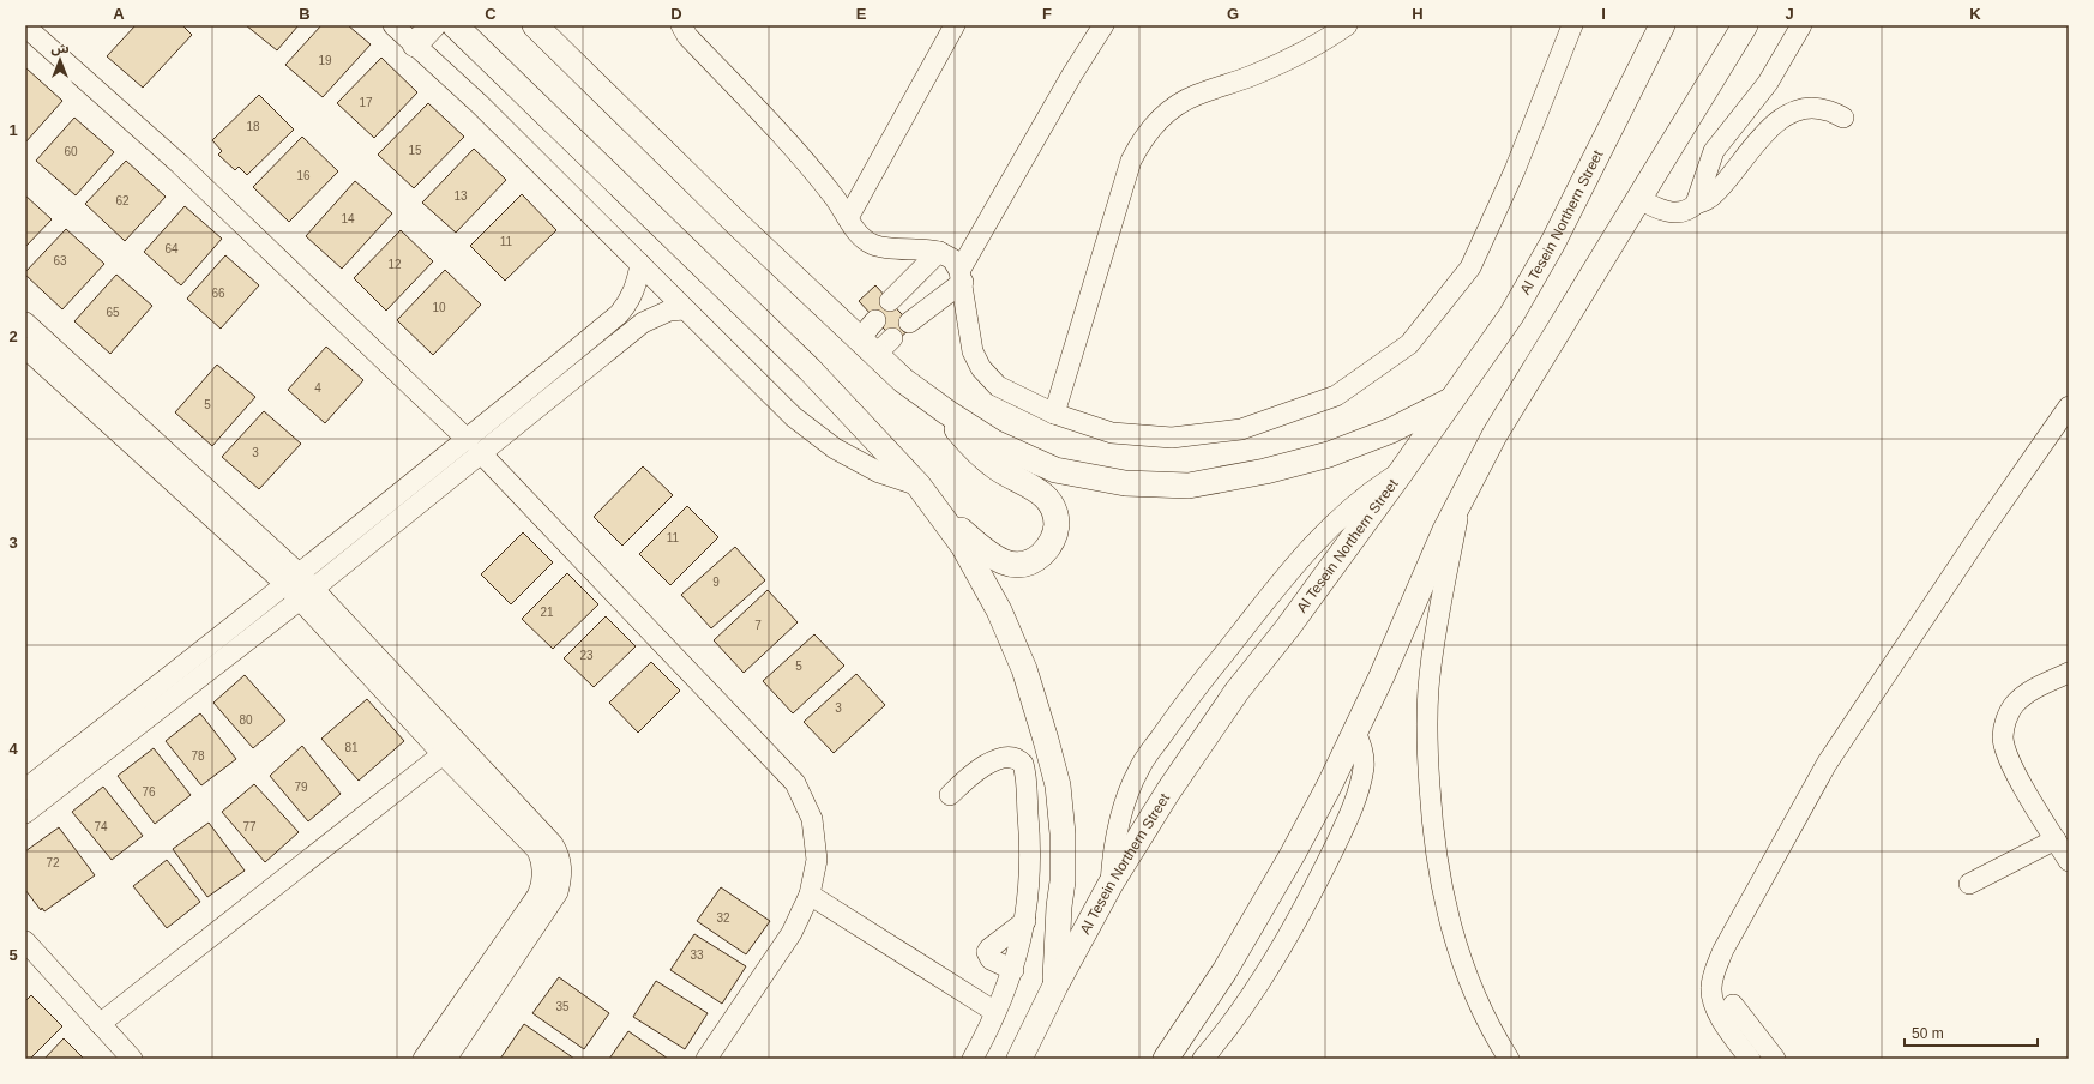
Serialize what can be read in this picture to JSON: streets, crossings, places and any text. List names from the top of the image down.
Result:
{
  "streets": {
    "main road": ["Al Tesein Northern Street"]
  },
  "house_numbers": [
    "19",
    "17",
    "18",
    "15",
    "60",
    "16",
    "13",
    "62",
    "14",
    "11",
    "64",
    "63",
    "12",
    "66",
    "10",
    "65",
    "4",
    "5",
    "3",
    "11",
    "9",
    "21",
    "7",
    "23",
    "5",
    "3",
    "80",
    "81",
    "78",
    "79",
    "76",
    "74",
    "77",
    "72",
    "32",
    "33",
    "35"
  ],
  "scale_bar": "50 m",
  "north": "top",
  "grid": {
    "columns": [
      "A",
      "B",
      "C",
      "D",
      "E",
      "F",
      "G",
      "H",
      "I",
      "J",
      "K"
    ],
    "rows": [
      "1",
      "2",
      "3",
      "4",
      "5"
    ]
  }
}
